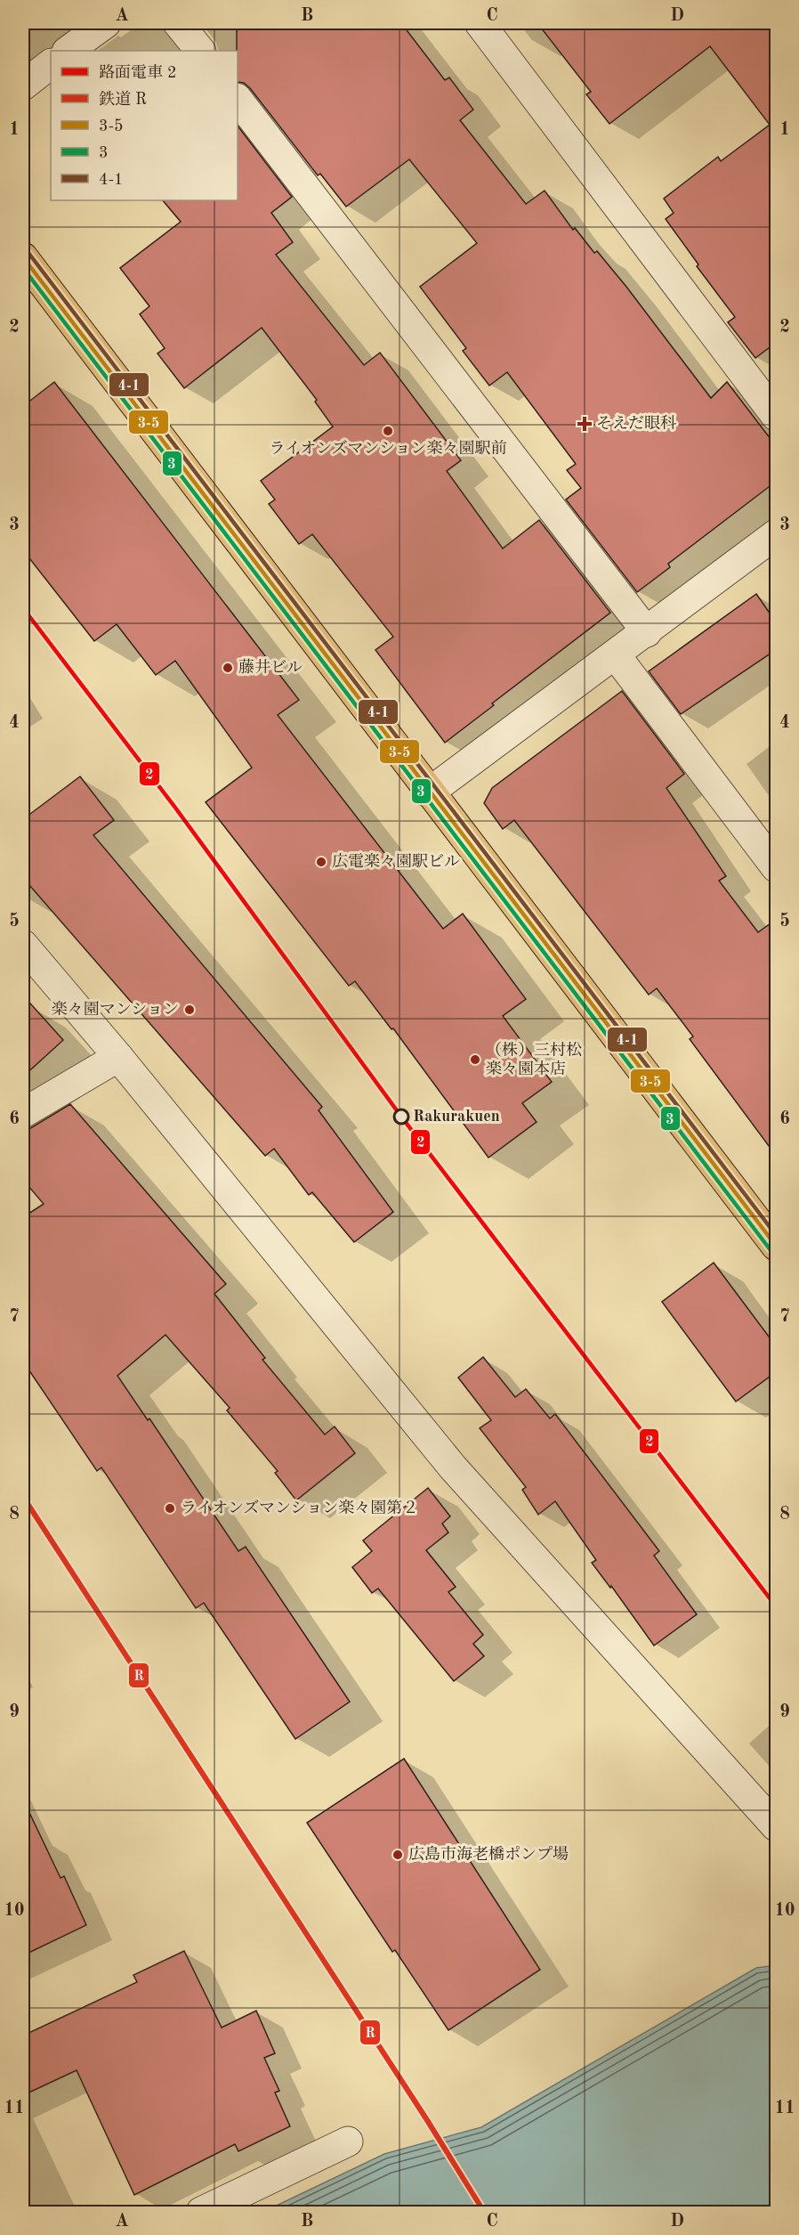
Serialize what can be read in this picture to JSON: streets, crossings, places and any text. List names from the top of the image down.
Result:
{
  "places": {
    "health": ["そえだ眼科"],
    "other": [
      "ライオンズマンション楽々園駅前",
      "藤井ビル",
      "広電楽々園駅ビル",
      "楽々園マンション",
      "（株）三村松 楽々園本店",
      "Rakurakuen",
      "ライオンズマンション楽々園第２",
      "広島市海老橋ポンプ場"
    ]
  },
  "lines": [
    "transit line 4-1",
    "transit line 3-5",
    "transit line 3",
    "tram line 2",
    "rail line R"
  ],
  "legend": [
    "路面電車 2",
    "鉄道 R",
    "3-5",
    "3",
    "4-1"
  ],
  "grid": {
    "columns": [
      "A",
      "B",
      "C",
      "D"
    ],
    "rows": [
      "1",
      "2",
      "3",
      "4",
      "5",
      "6",
      "7",
      "8",
      "9",
      "10",
      "11"
    ]
  }
}
